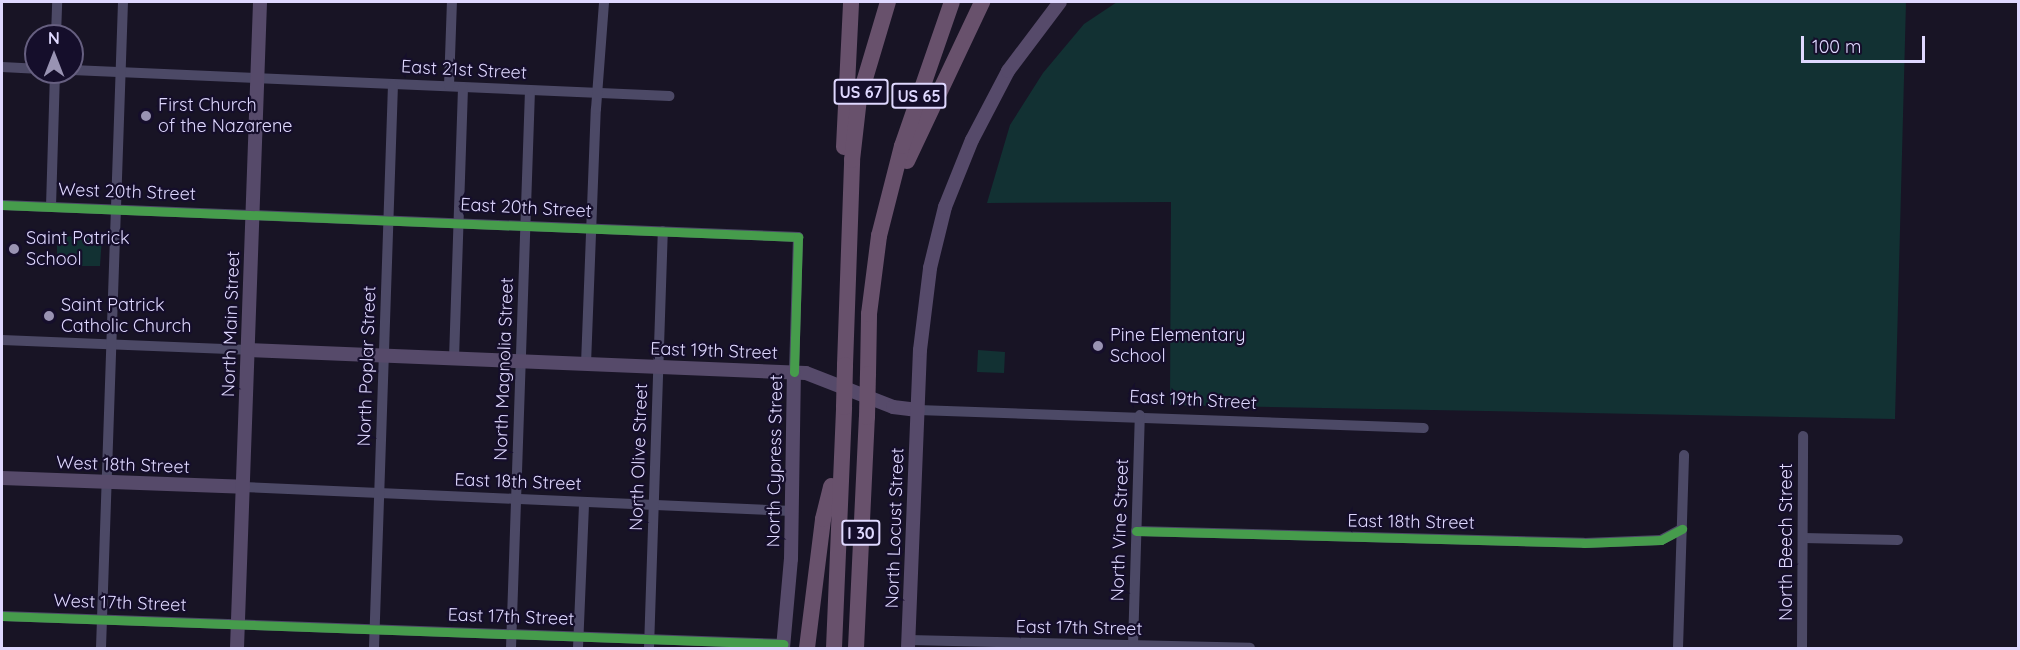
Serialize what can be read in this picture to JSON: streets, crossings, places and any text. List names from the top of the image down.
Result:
{
  "streets": {
    "highway": ["US 67", "US 65", "I 30"],
    "main road": [
      "North Main Street",
      "East 19th Street",
      "North Cypress Street",
      "West 18th Street",
      "North Locust Street"
    ],
    "street": [
      "East 21st Street",
      "West 20th Street",
      "East 20th Street",
      "North Poplar Street",
      "North Magnolia Street",
      "North Olive Street",
      "East 18th Street",
      "North Vine Street",
      "North Beech Street",
      "West 17th Street",
      "East 17th Street"
    ]
  },
  "crossings": [
    ["East 21st Street", "North Main Street"],
    ["East 21st Street", "North Poplar Street"],
    ["East 21st Street", "North Magnolia Street"],
    ["US 67", "I 30"],
    ["US 65", "I 30"],
    ["West 20th Street", "East 20th Street"],
    ["West 20th Street", "North Main Street"],
    ["East 20th Street", "North Main Street"],
    ["East 20th Street", "North Poplar Street"],
    ["East 20th Street", "North Magnolia Street"],
    ["East 20th Street", "North Olive Street"],
    ["East 20th Street", "North Cypress Street"],
    ["North Main Street", "East 19th Street"],
    ["North Main Street", "West 18th Street"],
    ["North Main Street", "East 18th Street"],
    ["North Main Street", "West 17th Street"],
    ["North Main Street", "East 17th Street"],
    ["East 19th Street", "North Poplar Street"],
    ["East 19th Street", "North Magnolia Street"],
    ["East 19th Street", "North Olive Street"],
    ["East 19th Street", "North Cypress Street"],
    ["East 19th Street", "North Locust Street"],
    ["East 19th Street", "North Vine Street"],
    ["North Poplar Street", "East 18th Street"],
    ["North Poplar Street", "East 17th Street"],
    ["North Magnolia Street", "East 18th Street"],
    ["North Magnolia Street", "East 17th Street"],
    ["North Olive Street", "East 18th Street"],
    ["North Olive Street", "East 17th Street"],
    ["North Cypress Street", "East 18th Street"],
    ["North Cypress Street", "East 17th Street"],
    ["West 18th Street", "East 18th Street"],
    ["East 18th Street", "North Vine Street"],
    ["North Locust Street", "East 17th Street"],
    ["North Vine Street", "East 17th Street"],
    ["West 17th Street", "East 17th Street"]
  ],
  "places": [
    "First Church of the Nazarene",
    "Saint Patrick School",
    "Saint Patrick Catholic Church",
    "Pine Elementary School"
  ],
  "scale_bar": "100 m",
  "north": "top"
}
